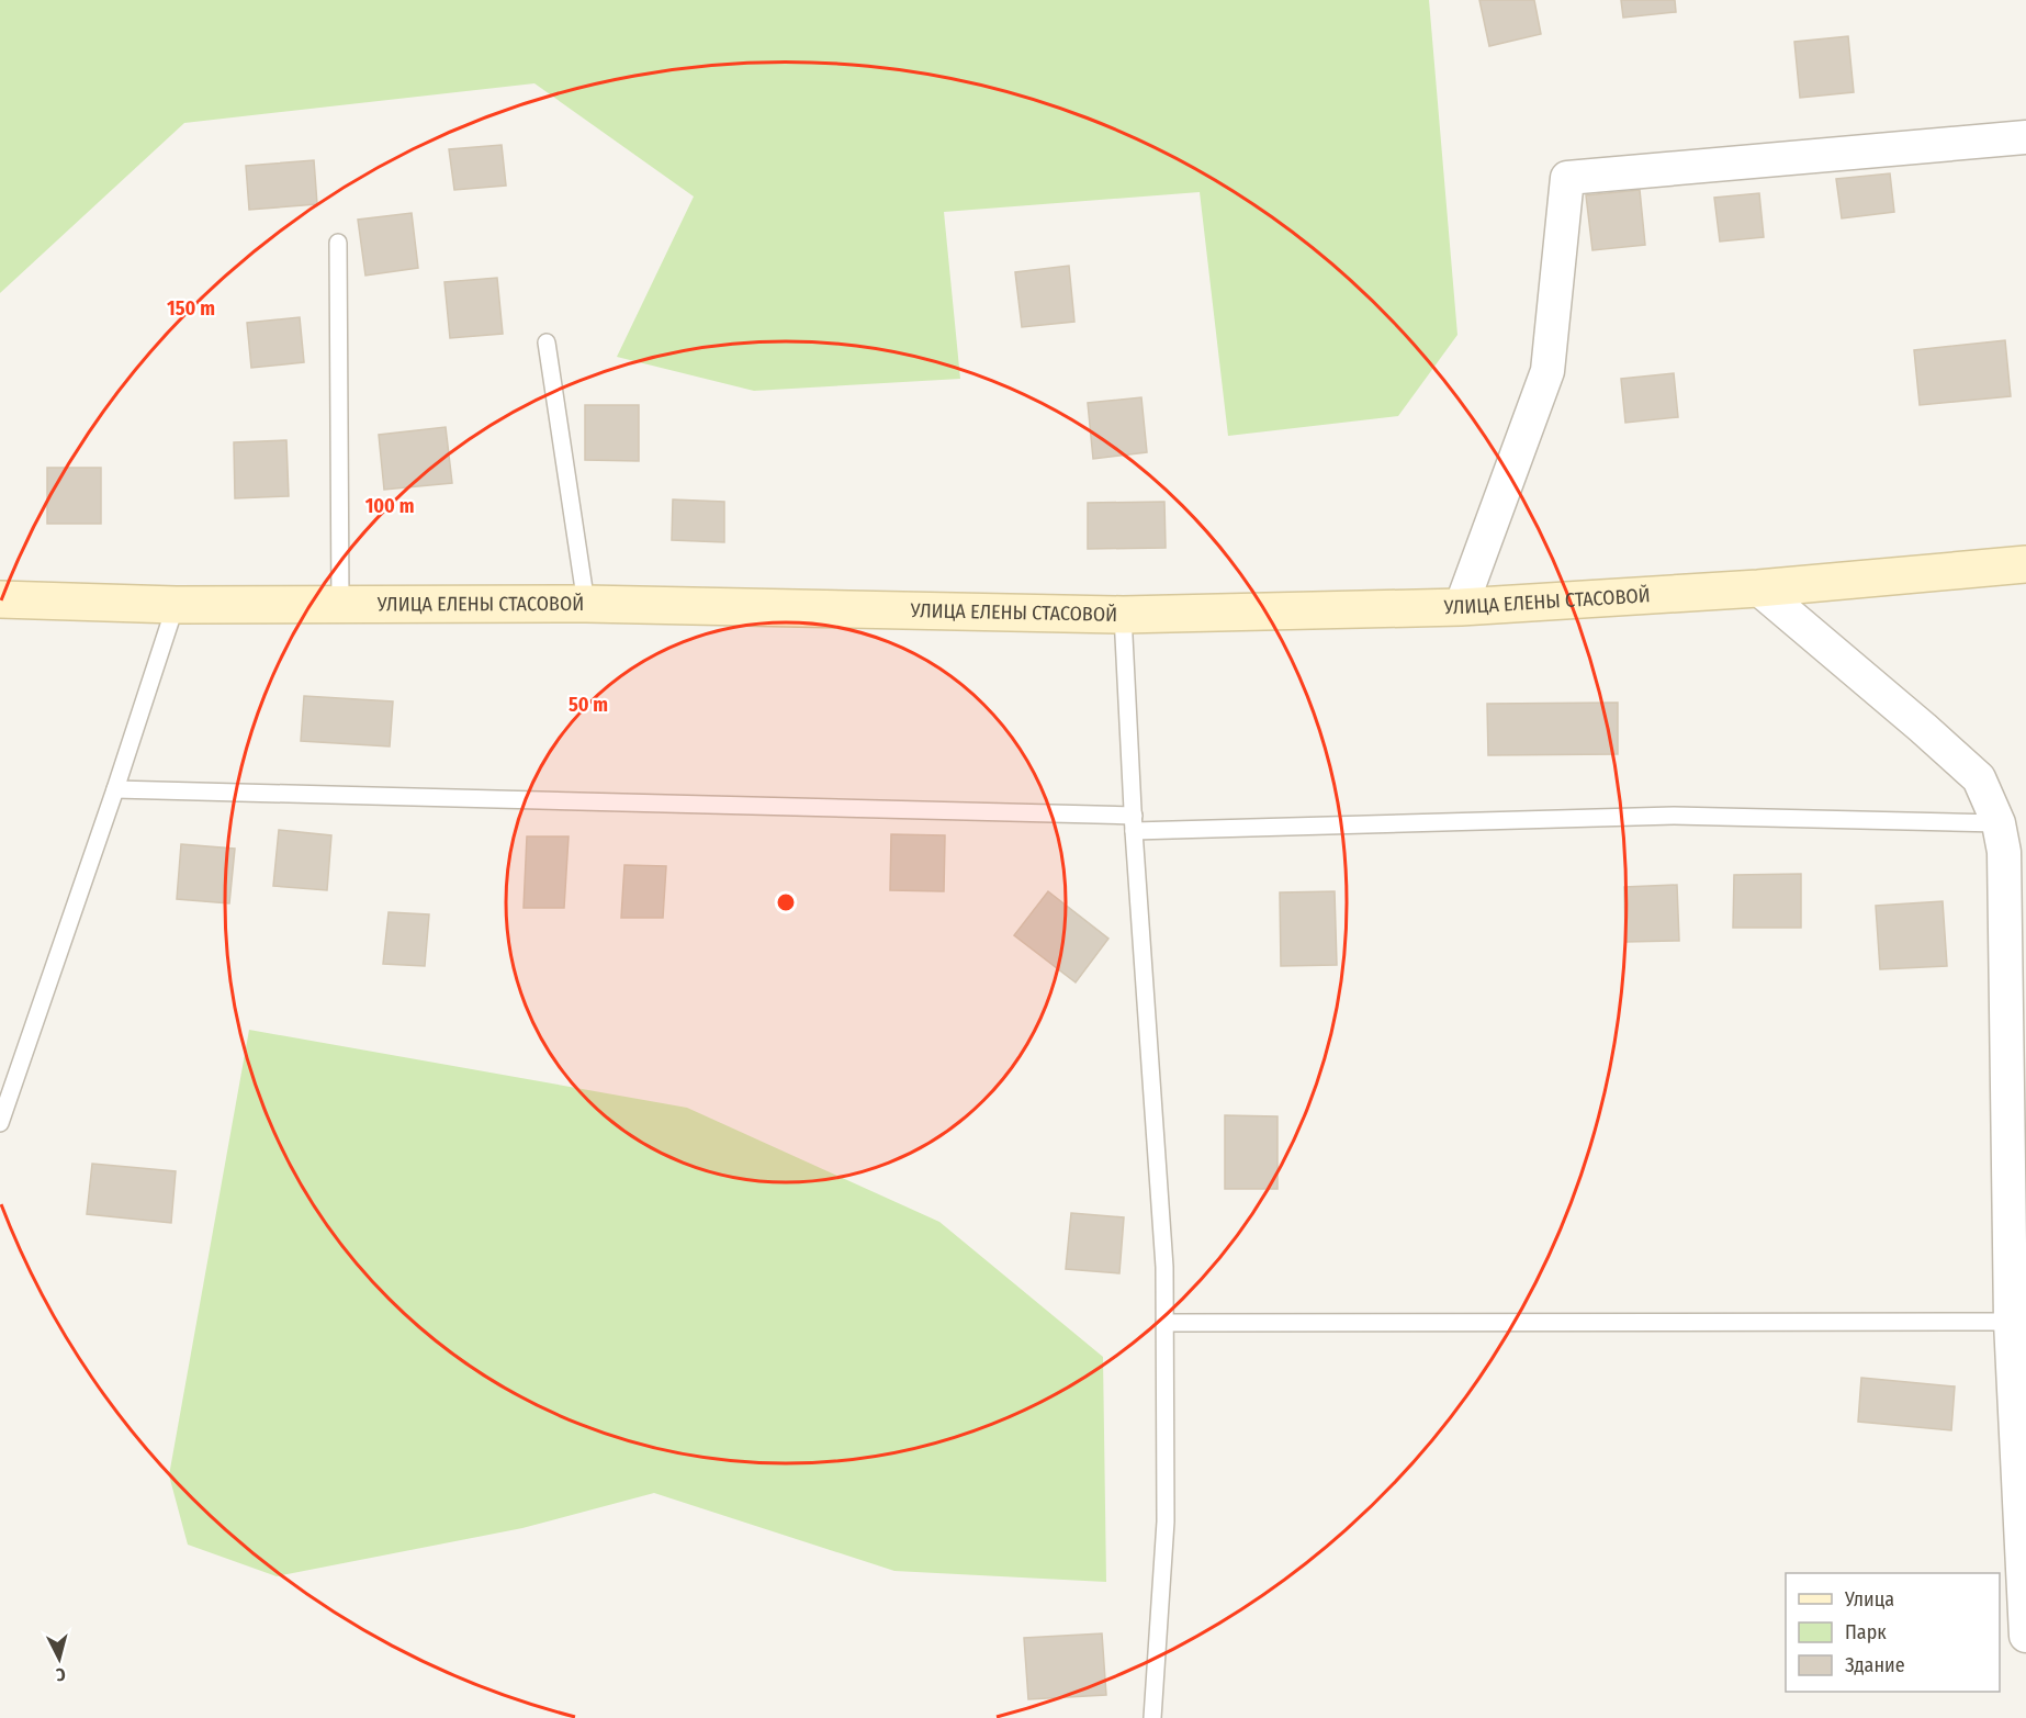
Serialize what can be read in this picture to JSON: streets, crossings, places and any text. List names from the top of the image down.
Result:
{
  "streets": {
    "main road": ["УЛИЦА ЕЛЕНЫ СТАСОВОЙ"]
  },
  "legend": ["Улица", "Парк", "Здание"],
  "north": "bottom",
  "rings": ["150 m", "100 m", "50 m"]
}
